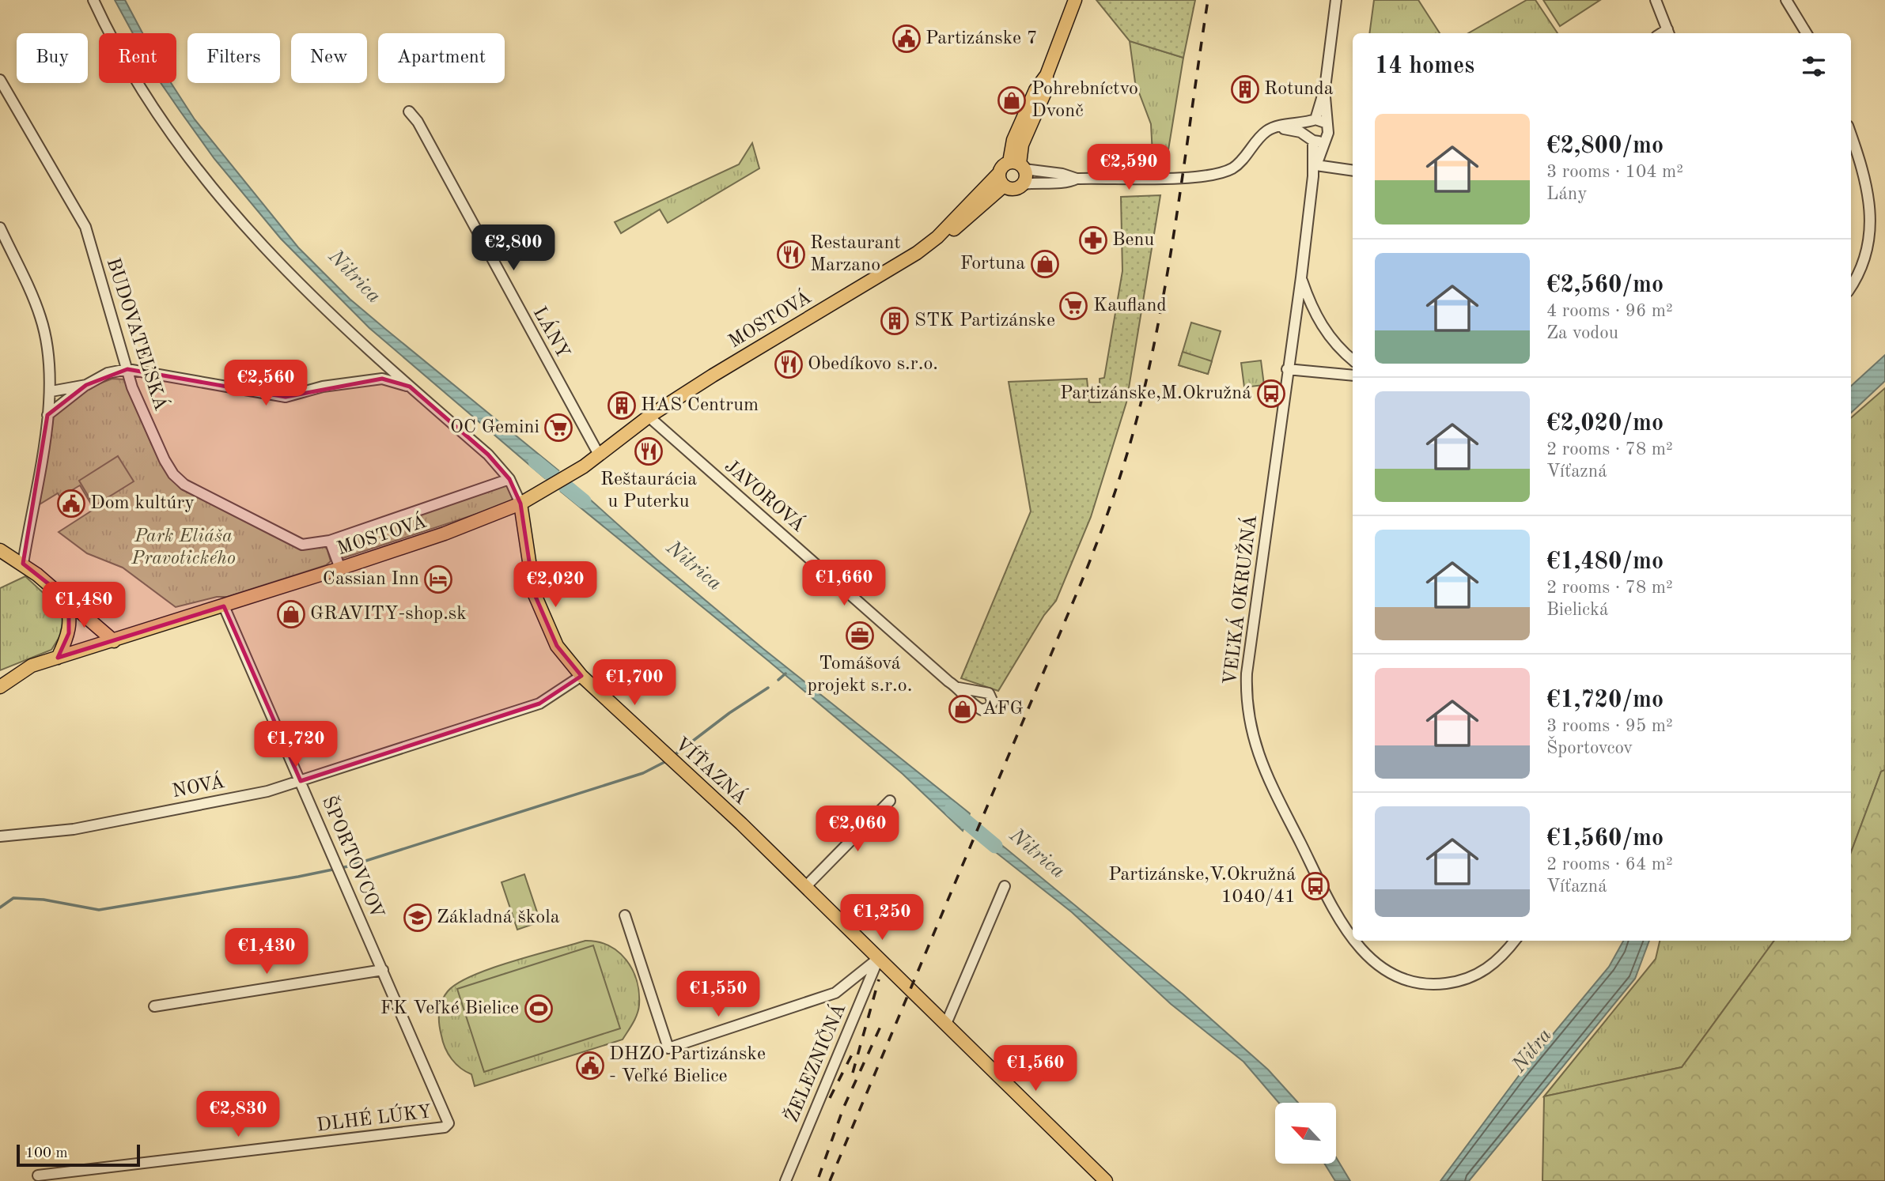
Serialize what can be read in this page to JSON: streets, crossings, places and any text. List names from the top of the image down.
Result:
{
  "streets": {
    "main road": ["MOSTOVÁ", "VÍŤAZNÁ"],
    "street": [
      "LÁNY",
      "BUDOVATEĽSKÁ",
      "JAVOROVÁ",
      "VEĽKÁ OKRUŽNÁ",
      "NOVÁ",
      "ŠPORTOVCOV",
      "ŽELEZNIČNÁ",
      "DLHÉ LÚKY"
    ]
  },
  "crossings": [
    ["MOSTOVÁ", "LÁNY"],
    ["MOSTOVÁ", "JAVOROVÁ"],
    ["MOSTOVÁ", "VÍŤAZNÁ"],
    ["MOSTOVÁ", "ŠPORTOVCOV"],
    ["VÍŤAZNÁ", "NOVÁ"],
    ["VÍŤAZNÁ", "ŽELEZNIČNÁ"],
    ["NOVÁ", "ŠPORTOVCOV"],
    ["ŠPORTOVCOV", "DLHÉ LÚKY"]
  ],
  "water": ["Nitrica", "Nitra"],
  "parks": ["Park Eliáša Pravotického"],
  "places": {
    "public building": ["Partizánske 7", "Dom kultúry", "DHZO Partizánske - Veľké Bielice"],
    "building": ["Rotunda", "STK Partizánske", "HAS Centrum"],
    "shop": [
      "Pohrebníctvo Dvonč",
      "Fortuna",
      "GRAVITY-shop.sk",
      "AFG"
    ],
    "pharmacy": ["Benu"],
    "restaurant": ["Restaurant Marzano", "Obedíkovo s.r.o.", "Reštaurácia u Puterku"],
    "supermarket": ["Kaufland", "OC Gemini"],
    "bus stop": ["Partizánske,M.Okružná", "Partizánske,V.Okružná 1040/41"],
    "hotel": ["Cassian Inn"],
    "office": ["Tomášová projekt s.r.o."],
    "school or university": ["Základná škola"],
    "sports": ["FK Veľké Bielice"]
  },
  "scale_bar": "100 m",
  "north": "top left",
  "page": {
    "chip": [
      "Buy",
      "Rent",
      "Filters",
      "New",
      "Apartment"
    ],
    "heading": "14 homes",
    "list": [
      {
        "name": "€2,800/mo",
        "note": "3 rooms · 104 m² · Lány"
      },
      {
        "name": "€2,560/mo",
        "note": "4 rooms · 96 m² · Za vodou"
      },
      {
        "name": "€2,020/mo",
        "note": "2 rooms · 78 m² · Víťazná"
      },
      {
        "name": "€1,480/mo",
        "note": "2 rooms · 78 m² · Bielická"
      },
      {
        "name": "€1,720/mo",
        "note": "3 rooms · 95 m² · Športovcov"
      },
      {
        "name": "€1,560/mo",
        "note": "2 rooms · 64 m² · Víťazná"
      }
    ],
    "price": [
      "€2,590",
      "€2,800",
      "€2,560",
      "€1,660",
      "€2,020",
      "€1,480",
      "€1,700",
      "€1,720",
      "€2,060",
      "€1,250",
      "€1,430",
      "€1,550",
      "€1,560",
      "€2,830"
    ],
    "scale": "100 m"
  }
}
